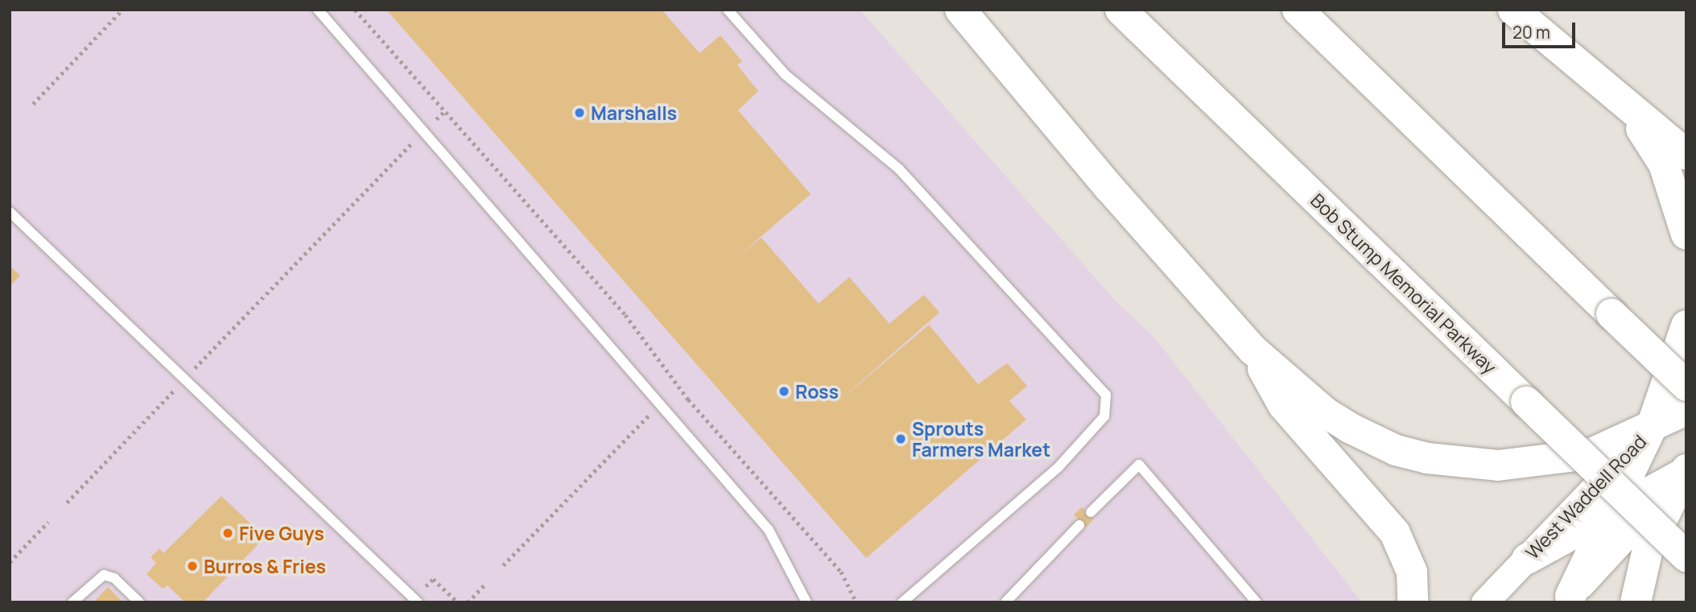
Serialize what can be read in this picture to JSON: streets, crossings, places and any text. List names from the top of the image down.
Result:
{
  "streets": {
    "highway": ["Bob Stump Memorial Parkway"],
    "main road": ["West Waddell Road"]
  },
  "places": [
    "Marshalls",
    "Ross",
    "Sprouts Farmers Market",
    "Five Guys",
    "Burros & Fries"
  ],
  "scale_bar": "20 m"
}
